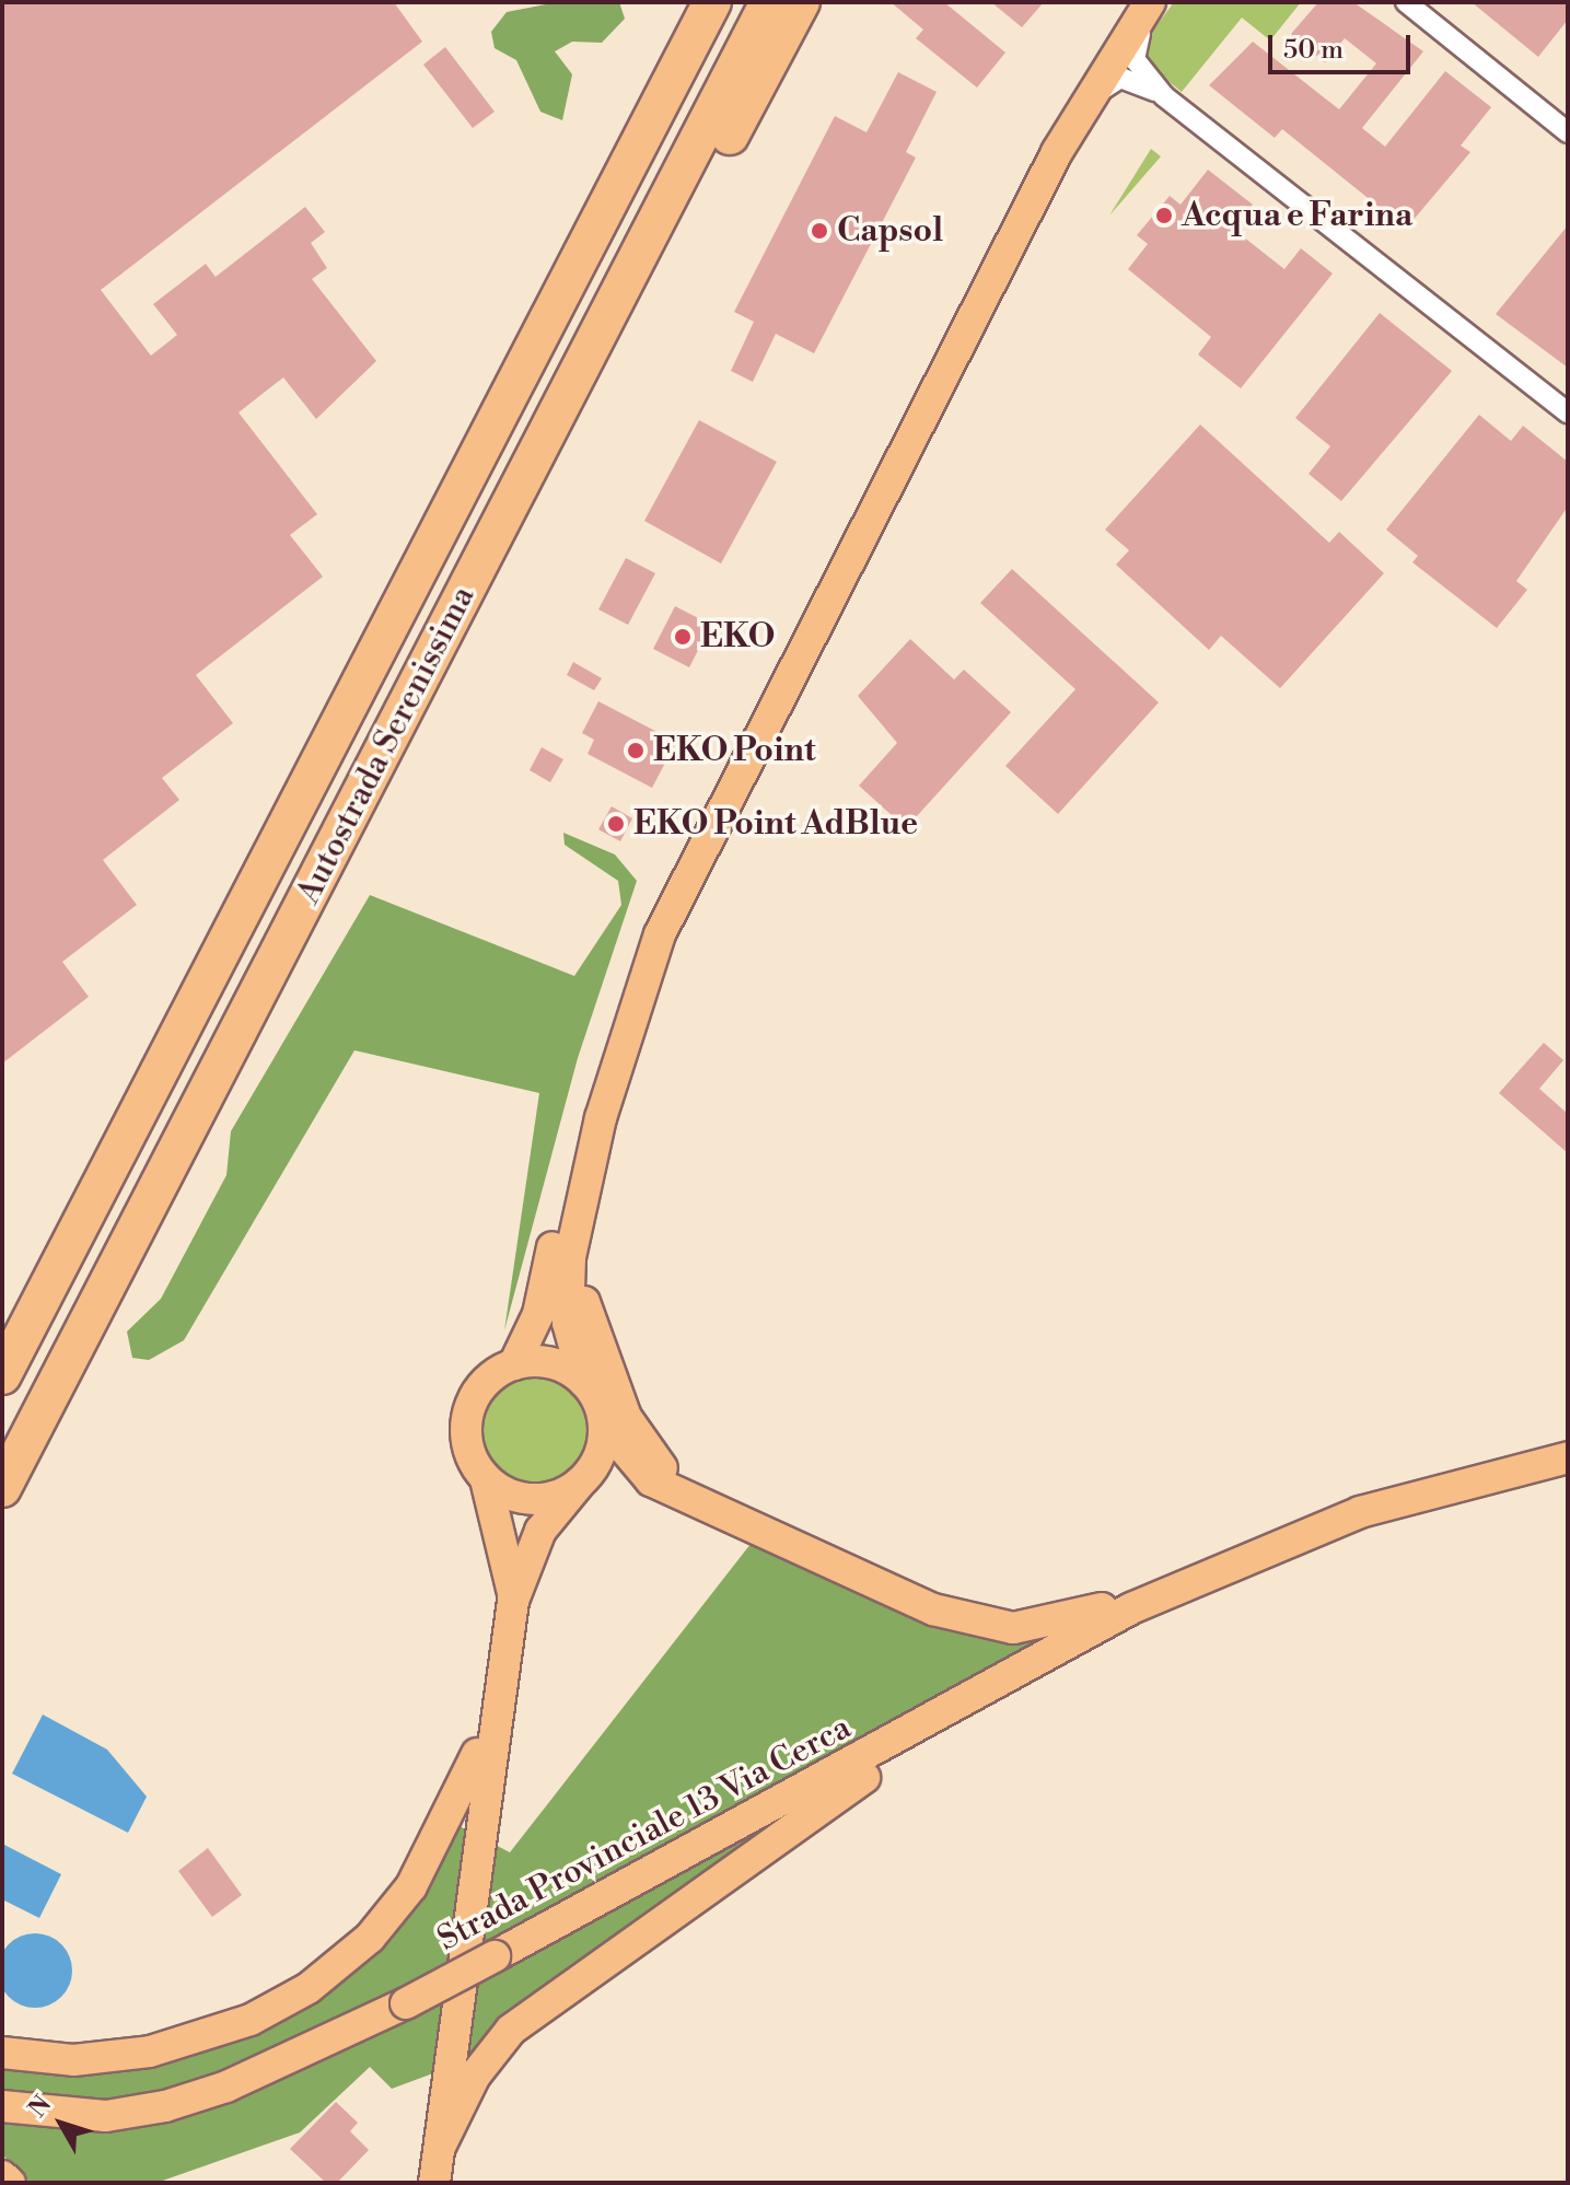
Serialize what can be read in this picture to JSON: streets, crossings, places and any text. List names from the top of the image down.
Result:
{
  "streets": {
    "highway": ["Autostrada Serenissima"],
    "main road": ["Strada Provinciale 13 Via Cerca"]
  },
  "places": [
    "Acqua e Farina",
    "Capsol",
    "EKO",
    "EKO Point",
    "EKO Point AdBlue"
  ],
  "scale_bar": "50 m",
  "north": "top left"
}
